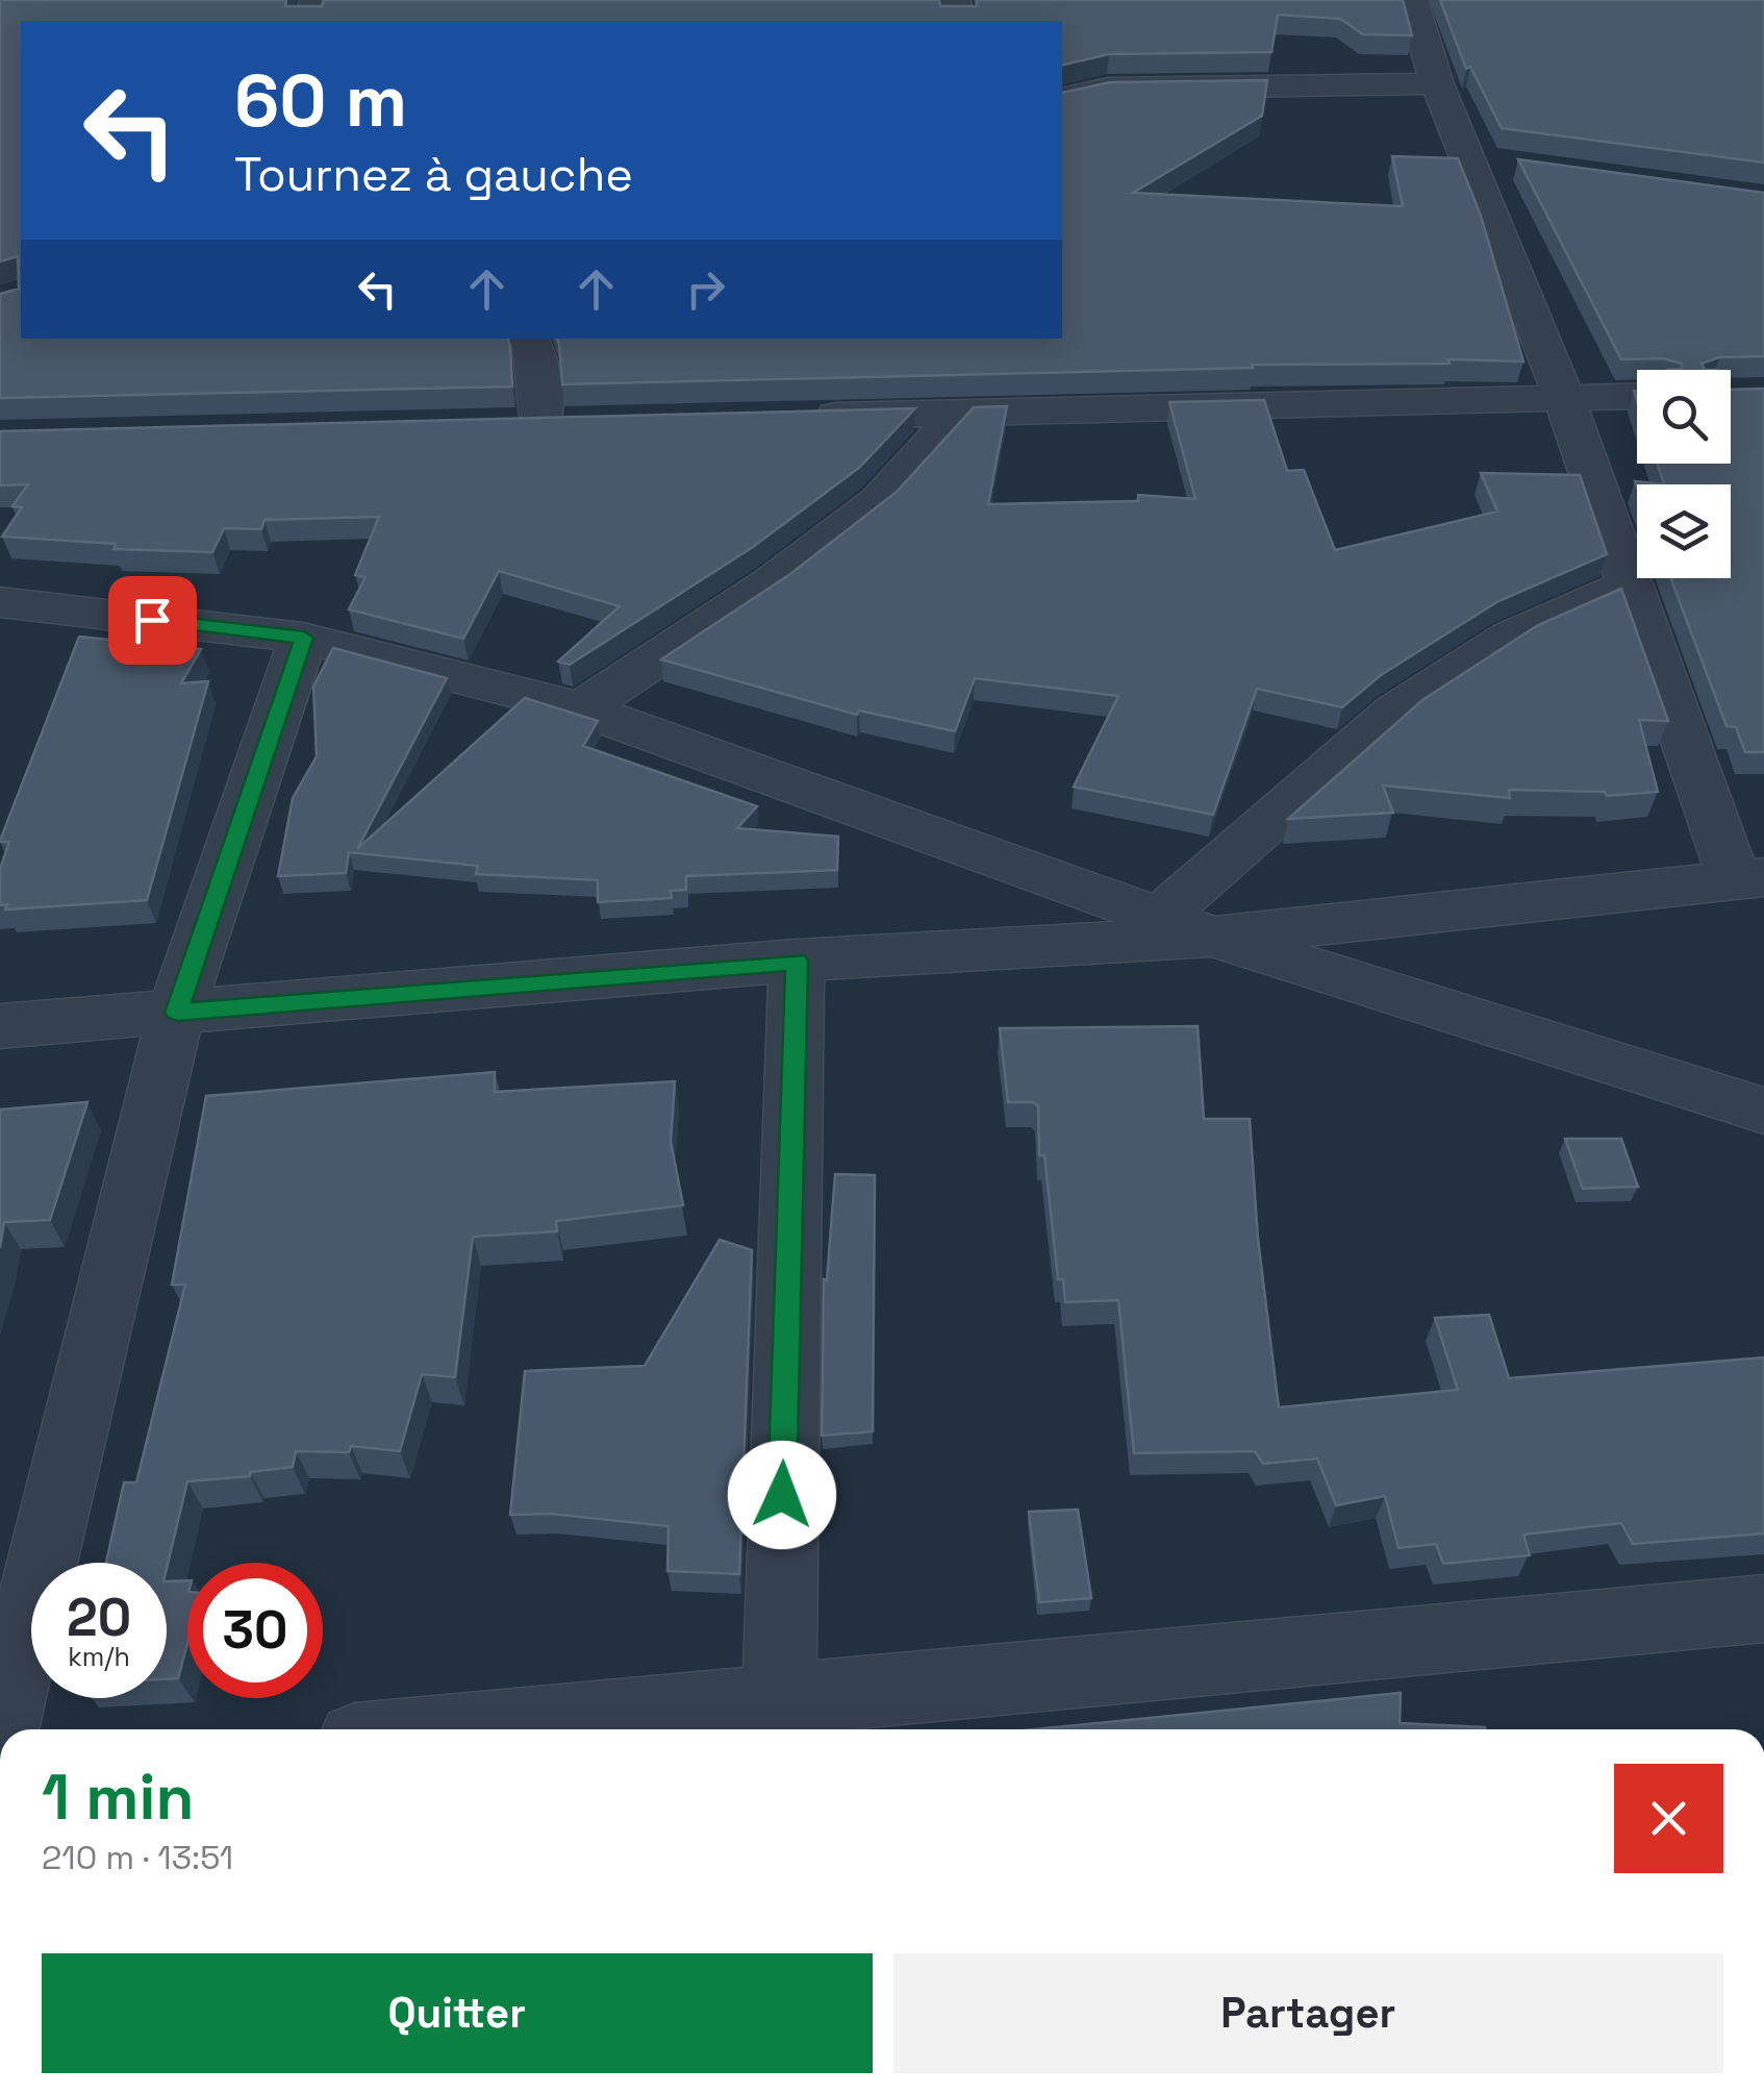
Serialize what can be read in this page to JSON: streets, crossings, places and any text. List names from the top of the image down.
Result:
{
  "page": {
    "turn": ["60 m", "Tournez à gauche"],
    "speed": "20 km/h",
    "limit": "30",
    "heading": ["1 min", "210 m · 13:51"],
    "buttons": ["Quitter", "Partager"]
  }
}
